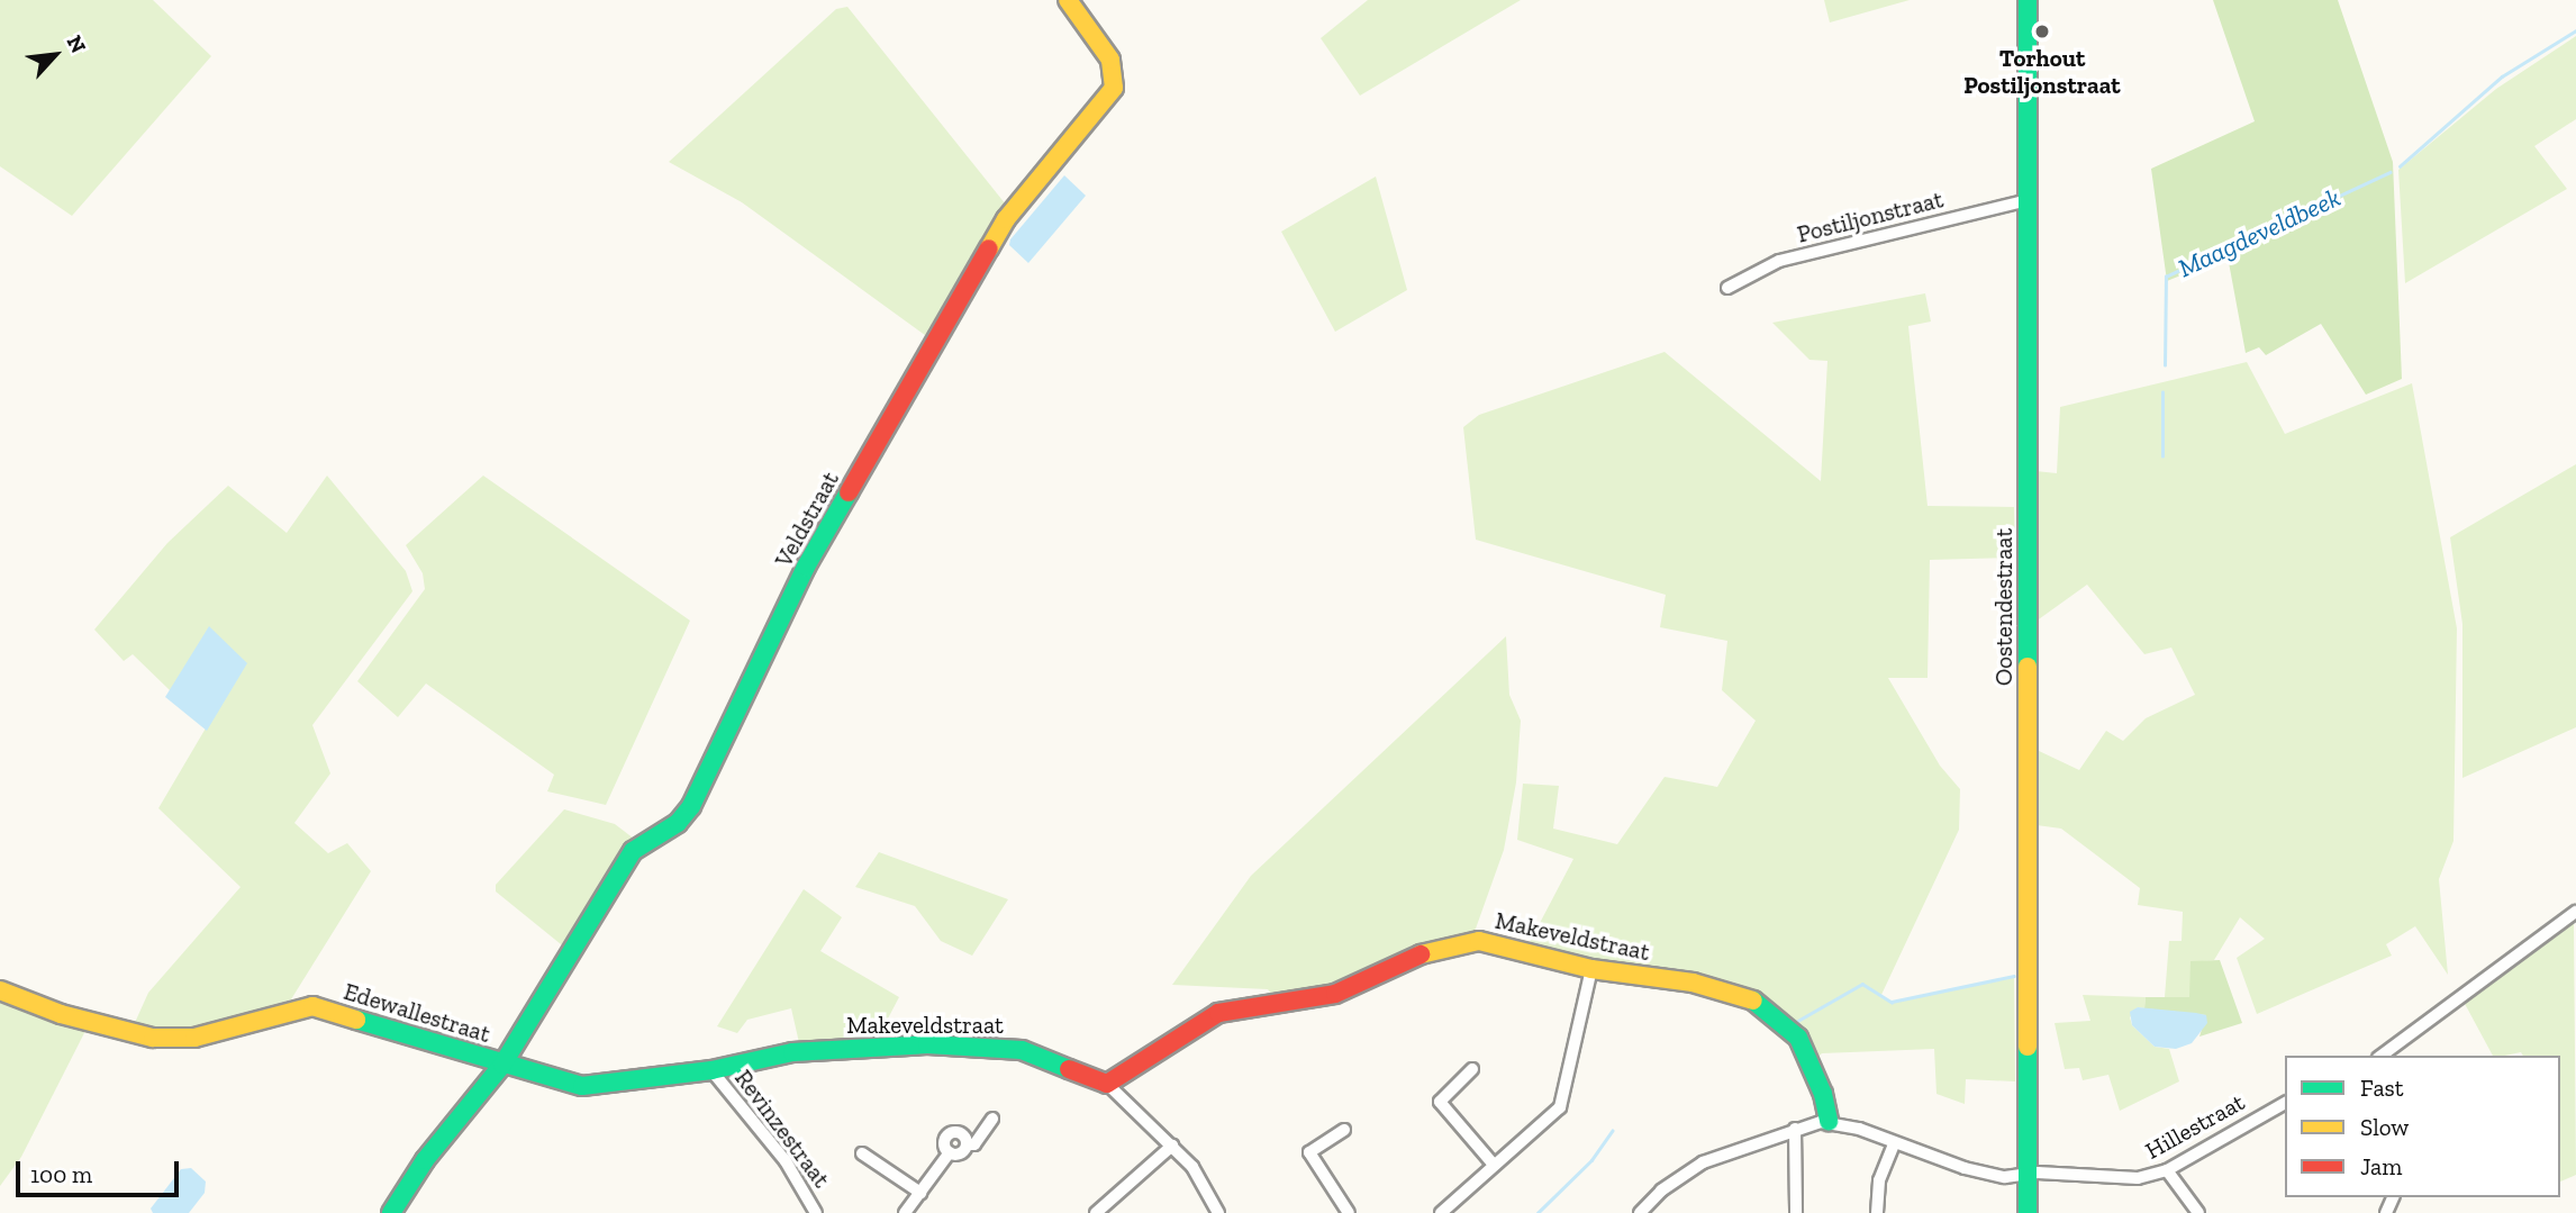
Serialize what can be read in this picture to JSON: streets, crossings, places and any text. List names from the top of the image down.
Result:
{
  "streets": {
    "street": [
      "Postiljonstraat",
      "Veldstraat",
      "Oostendestraat",
      "Makeveldstraat",
      "Edewallestraat",
      "Hillestraat",
      "Revinzestraat"
    ]
  },
  "crossings": [
    ["Postiljonstraat", "Oostendestraat"],
    ["Veldstraat", "Makeveldstraat"],
    ["Veldstraat", "Edewallestraat"],
    ["Oostendestraat", "Hillestraat"],
    ["Makeveldstraat", "Edewallestraat"],
    ["Makeveldstraat", "Revinzestraat"]
  ],
  "water": ["Maagdeveldbeek"],
  "places": ["Torhout Postiljonstraat"],
  "legend": ["Fast", "Slow", "Jam"],
  "scale_bar": "100 m",
  "north": "top right"
}
